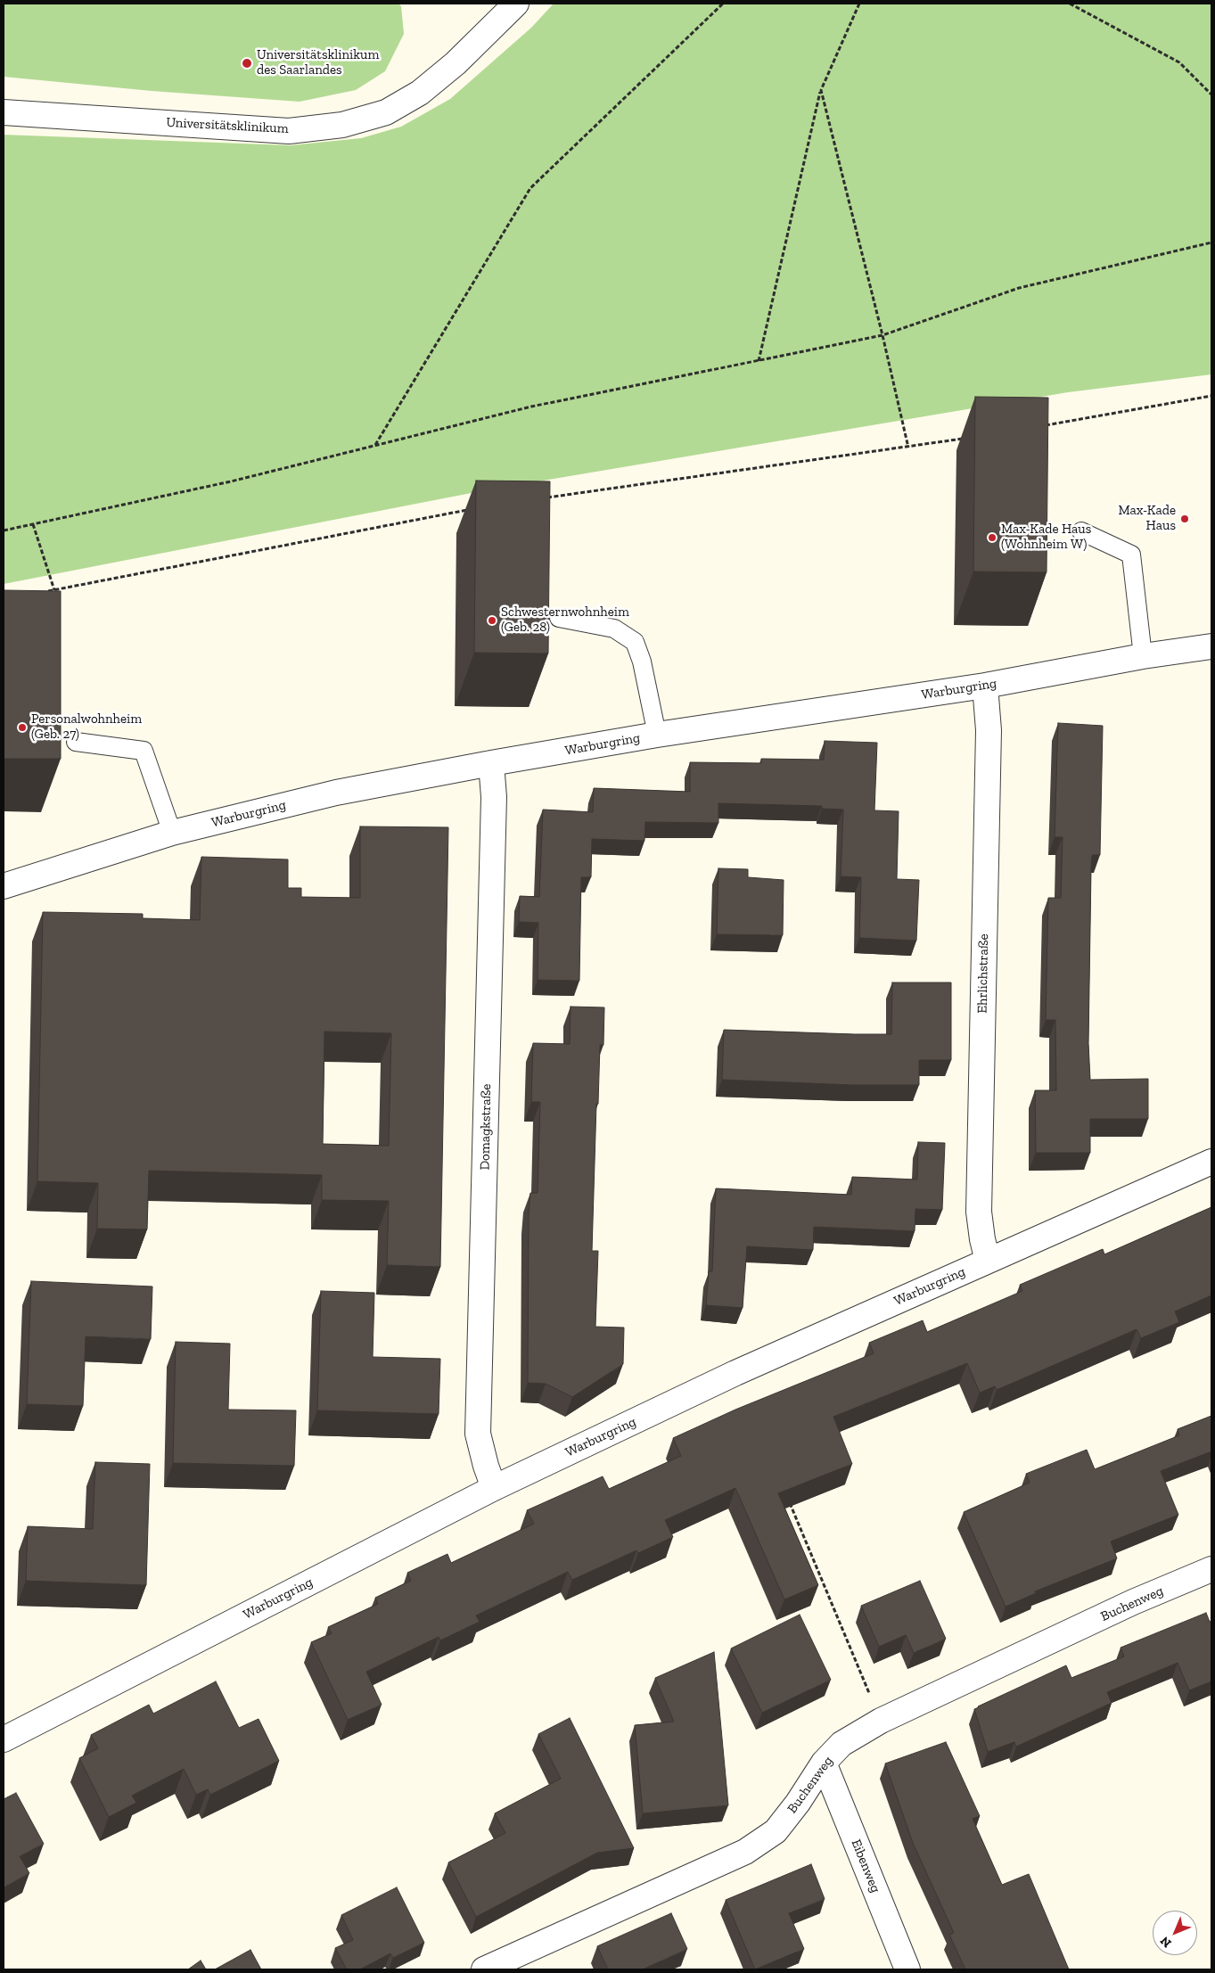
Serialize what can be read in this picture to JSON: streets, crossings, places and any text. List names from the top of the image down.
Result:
{
  "streets": {
    "street": [
      "Universitätsklinikum",
      "Warburgring",
      "Ehrlichstraße",
      "Domagkstraße",
      "Buchenweg",
      "Eibenweg"
    ]
  },
  "crossings": [
    ["Warburgring", "Ehrlichstraße"],
    ["Warburgring", "Domagkstraße"],
    ["Buchenweg", "Eibenweg"]
  ],
  "places": [
    "Universitätsklinikum des Saarlandes",
    "Max-Kade Haus",
    "Max-Kade Haus (Wohnheim W)",
    "Schwesternwohnheim (Geb. 28)",
    "Personalwohnheim (Geb. 27)"
  ],
  "north": "bottom left"
}
